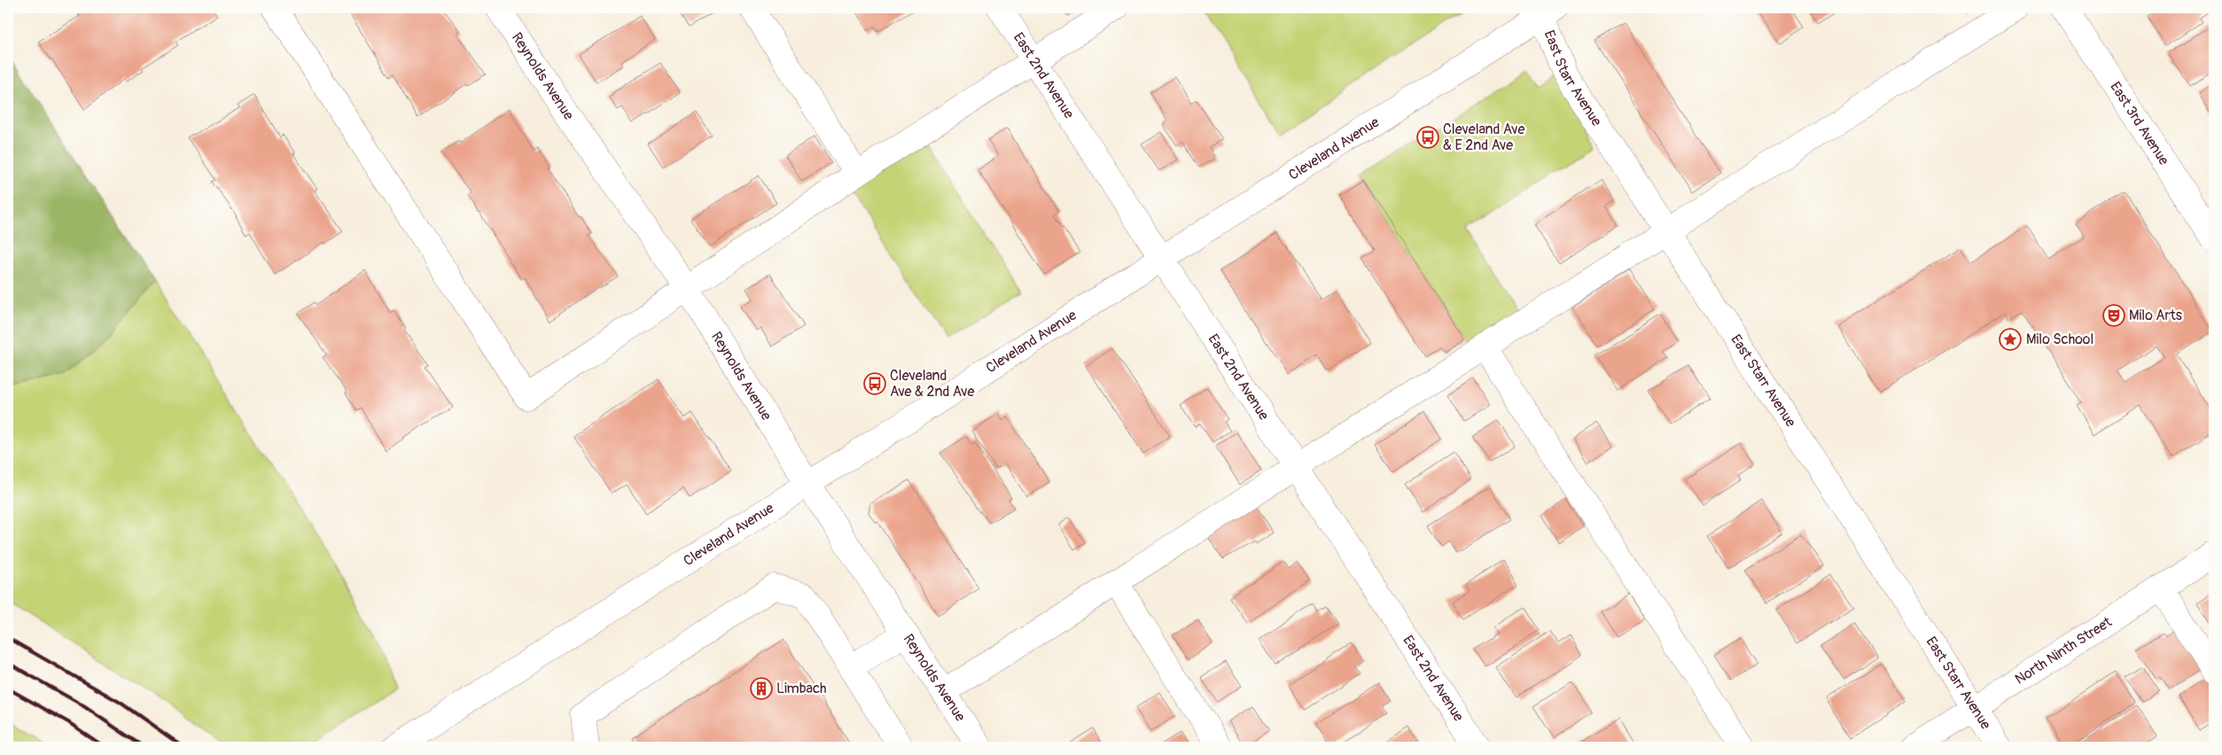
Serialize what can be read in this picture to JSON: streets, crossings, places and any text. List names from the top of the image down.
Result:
{
  "streets": {
    "street": [
      "East 2nd Avenue",
      "East Starr Avenue",
      "Reynolds Avenue",
      "East 3rd Avenue",
      "Cleveland Avenue",
      "North Ninth Street"
    ]
  },
  "crossings": [
    ["East 2nd Avenue", "Cleveland Avenue"],
    ["East Starr Avenue", "Cleveland Avenue"],
    ["East Starr Avenue", "North Ninth Street"],
    ["Reynolds Avenue", "Cleveland Avenue"]
  ],
  "places": {
    "bus stop": ["Cleveland Ave & E 2nd Ave", "Cleveland Ave & 2nd Ave"],
    "theatre": ["Milo Arts"],
    "place": ["Milo School"],
    "building": ["Limbach"]
  }
}
